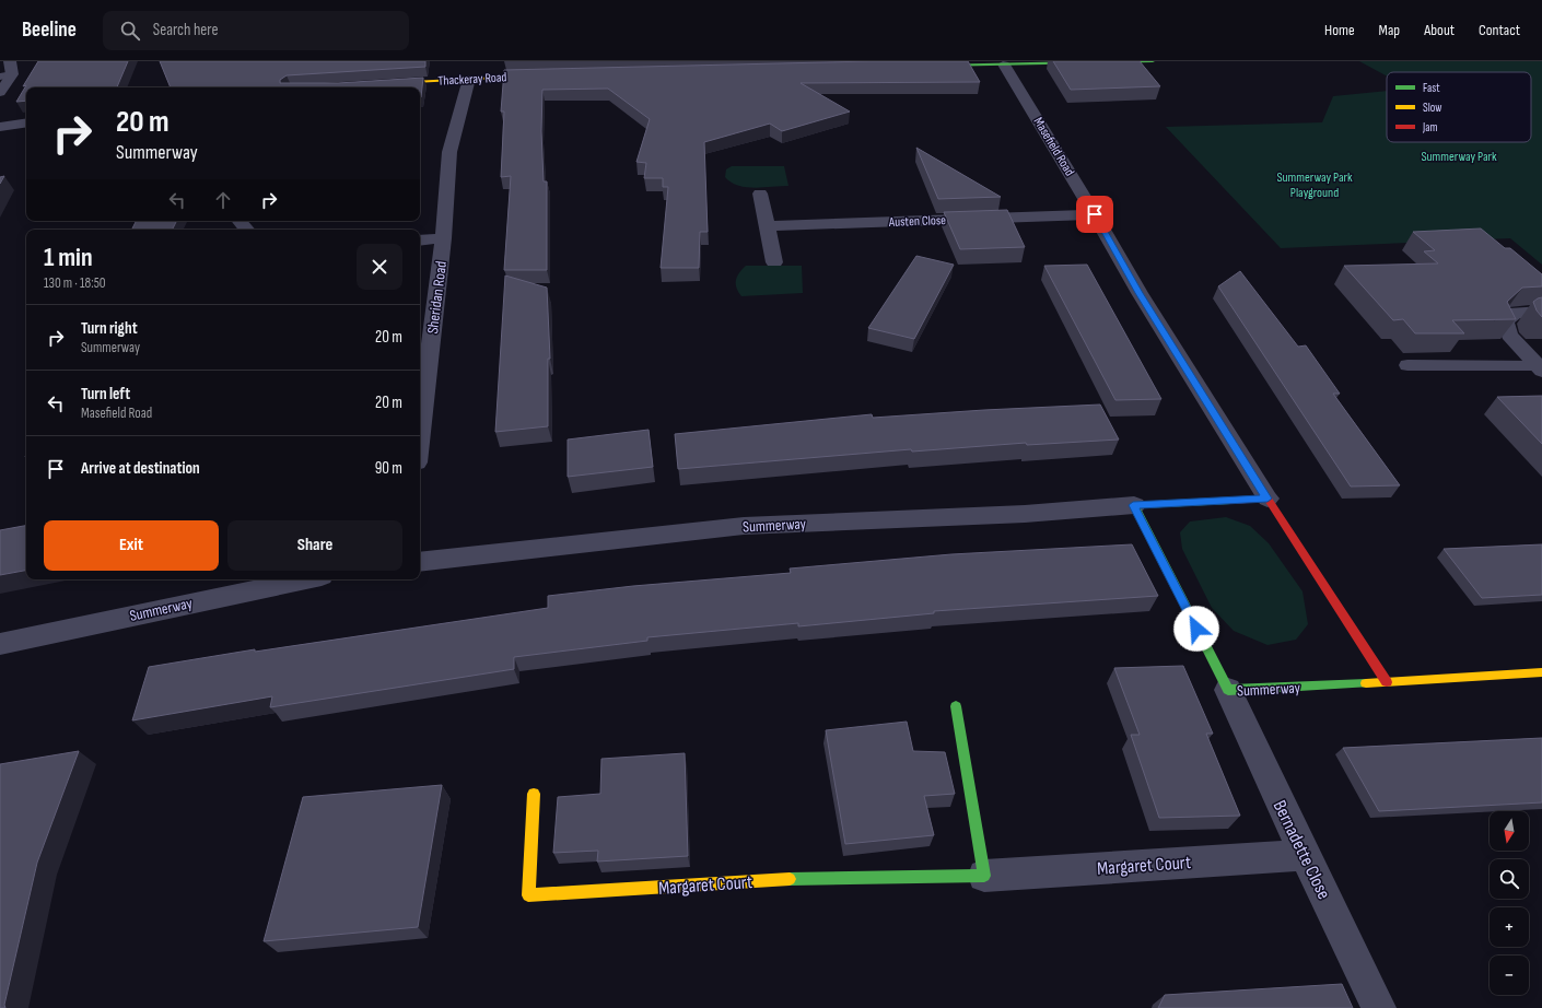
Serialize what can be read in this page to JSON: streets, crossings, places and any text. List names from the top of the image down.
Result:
{
  "streets": {
    "street": [
      "Thackeray Road",
      "Masefield Road",
      "Austen Close",
      "Sheridan Road",
      "Summerway",
      "Bernadette Close",
      "Margaret Court"
    ]
  },
  "crossings": [
    ["Thackeray Road", "Sheridan Road"],
    ["Masefield Road", "Austen Close"],
    ["Masefield Road", "Summerway"],
    ["Summerway", "Bernadette Close"],
    ["Bernadette Close", "Margaret Court"]
  ],
  "parks": ["Summerway Park", "Summerway Park Playground"],
  "legend": ["Fast", "Slow", "Jam"],
  "north": "bottom",
  "page": {
    "header": "Beeline",
    "search": "Search here",
    "nav": [
      "Home",
      "Map",
      "About",
      "Contact"
    ],
    "turn": ["20 m", "Summerway"],
    "heading": ["1 min", "130 m · 18:50"],
    "list": [
      {
        "name": "Turn right",
        "note": "Summerway",
        "value": "20 m"
      },
      {
        "name": "Turn left",
        "note": "Masefield Road",
        "value": "20 m"
      },
      {
        "name": "Arrive at destination",
        "value": "90 m"
      }
    ],
    "buttons": ["Exit", "Share"],
    "map_buttons": ["+", "−"]
  }
}
